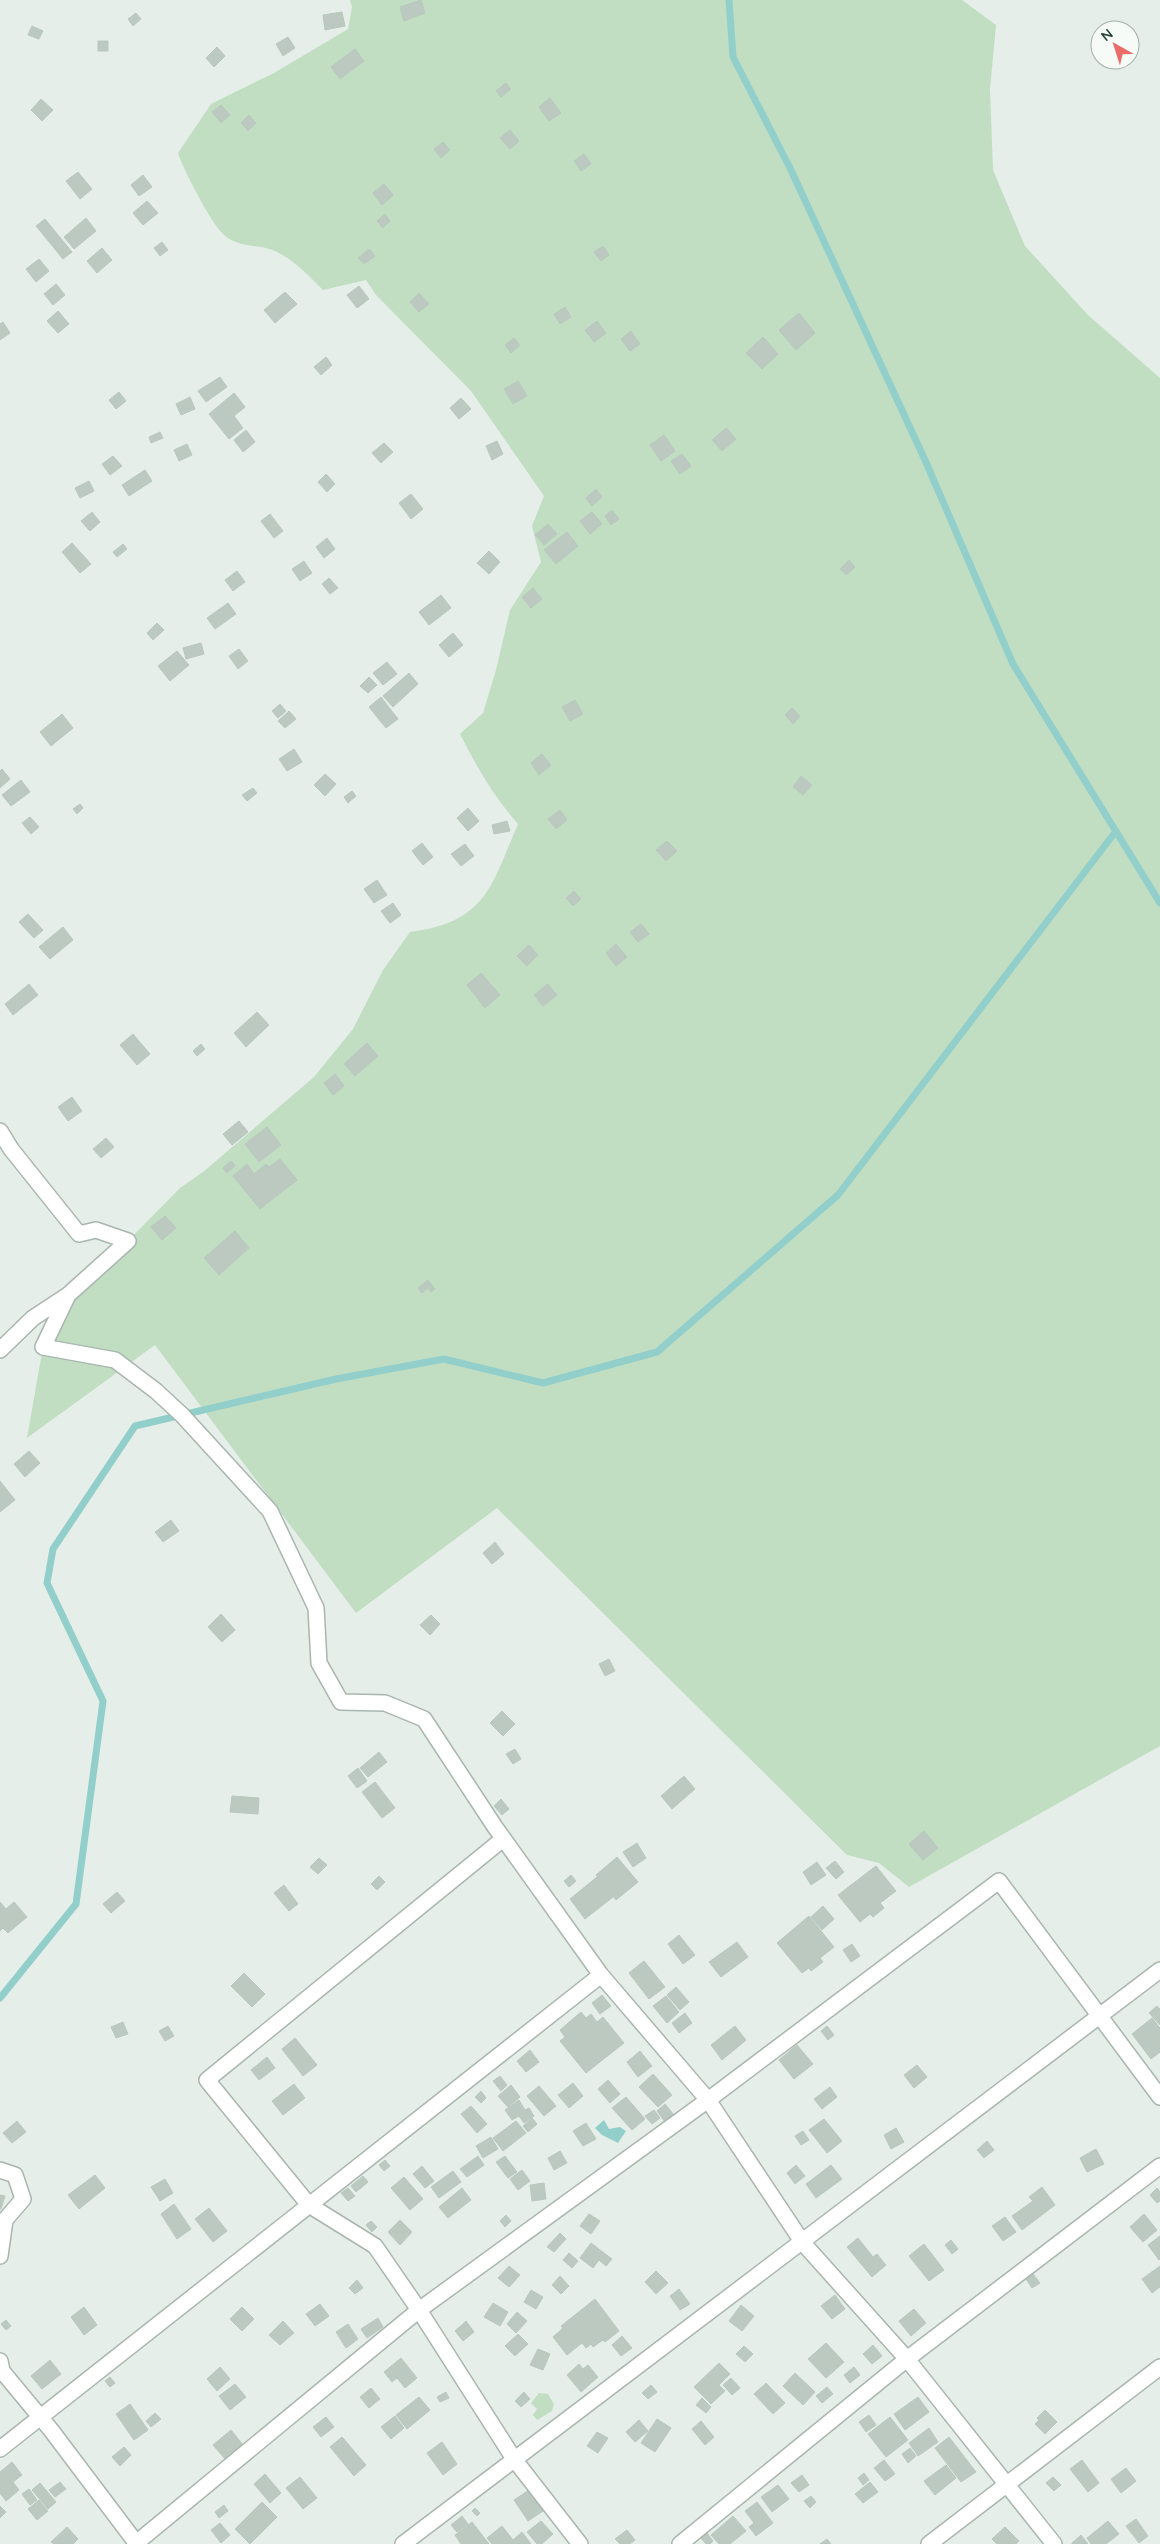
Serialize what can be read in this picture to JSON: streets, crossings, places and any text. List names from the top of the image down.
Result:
{
  "north": "top left"
}
